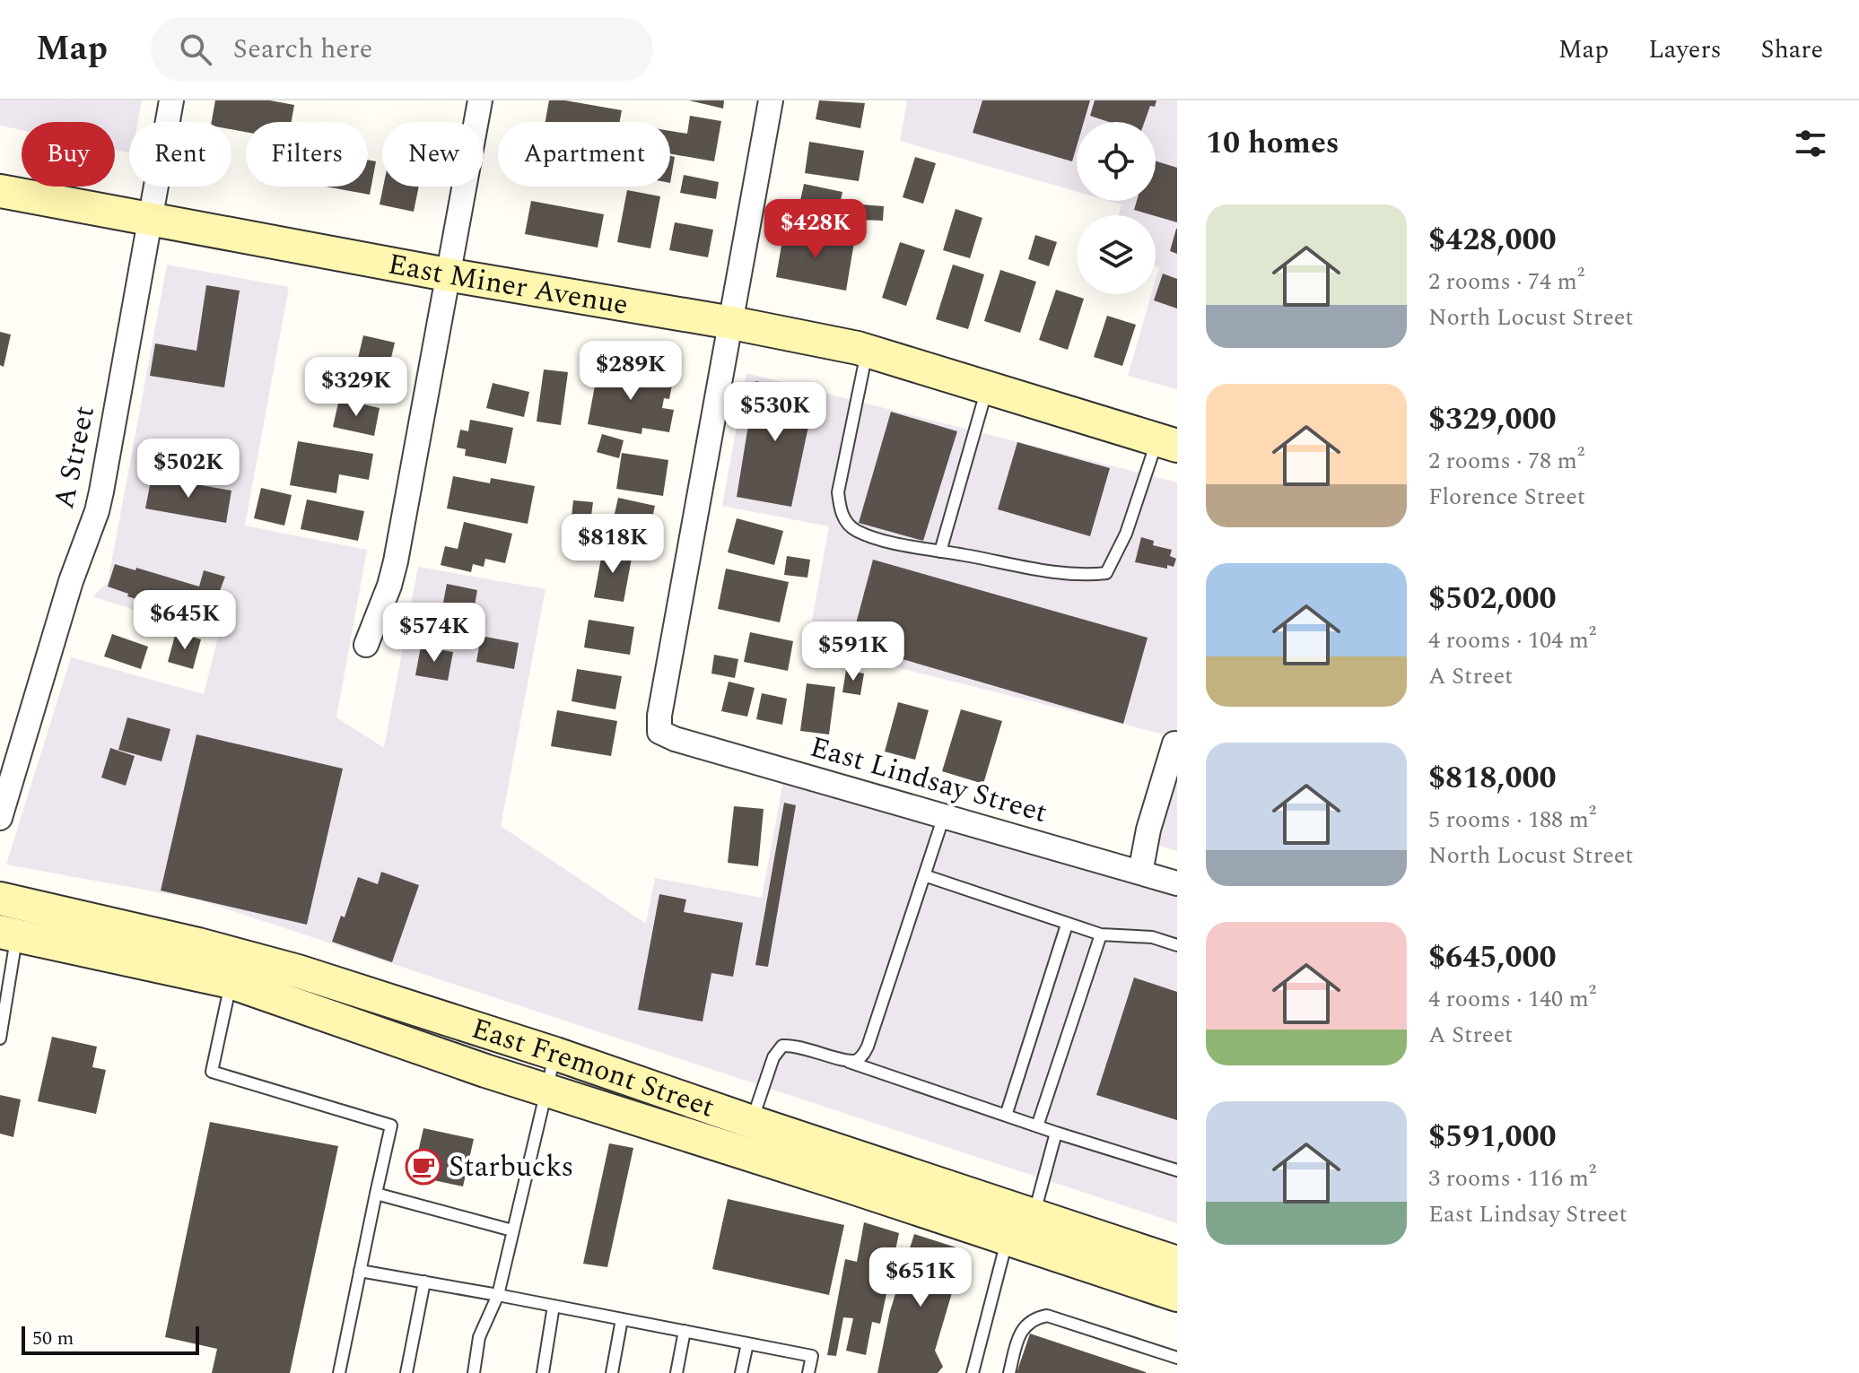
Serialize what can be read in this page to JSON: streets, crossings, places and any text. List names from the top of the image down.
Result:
{
  "streets": {
    "main road": ["East Miner Avenue", "East Fremont Street"],
    "street": ["A Street", "East Lindsay Street"]
  },
  "crossings": [
    ["East Miner Avenue", "A Street"],
    ["East Miner Avenue", "East Lindsay Street"]
  ],
  "places": {
    "cafe": ["Starbucks"]
  },
  "scale_bar": "50 m",
  "page": {
    "header": "Map",
    "search": "Search here",
    "nav": ["Map", "Layers", "Share"],
    "heading": "10 homes",
    "chip": [
      "Buy",
      "Rent",
      "Filters",
      "New",
      "Apartment"
    ],
    "list": [
      {
        "name": "$428,000",
        "note": "2 rooms · 74 m² · North Locust Street"
      },
      {
        "name": "$329,000",
        "note": "2 rooms · 78 m² · Florence Street"
      },
      {
        "name": "$502,000",
        "note": "4 rooms · 104 m² · A Street"
      },
      {
        "name": "$818,000",
        "note": "5 rooms · 188 m² · North Locust Street"
      },
      {
        "name": "$645,000",
        "note": "4 rooms · 140 m² · A Street"
      },
      {
        "name": "$591,000",
        "note": "3 rooms · 116 m² · East Lindsay Street"
      }
    ],
    "price": [
      "$428K",
      "$289K",
      "$329K",
      "$530K",
      "$502K",
      "$818K",
      "$645K",
      "$574K",
      "$591K",
      "$651K"
    ],
    "scale": "50 m"
  }
}
